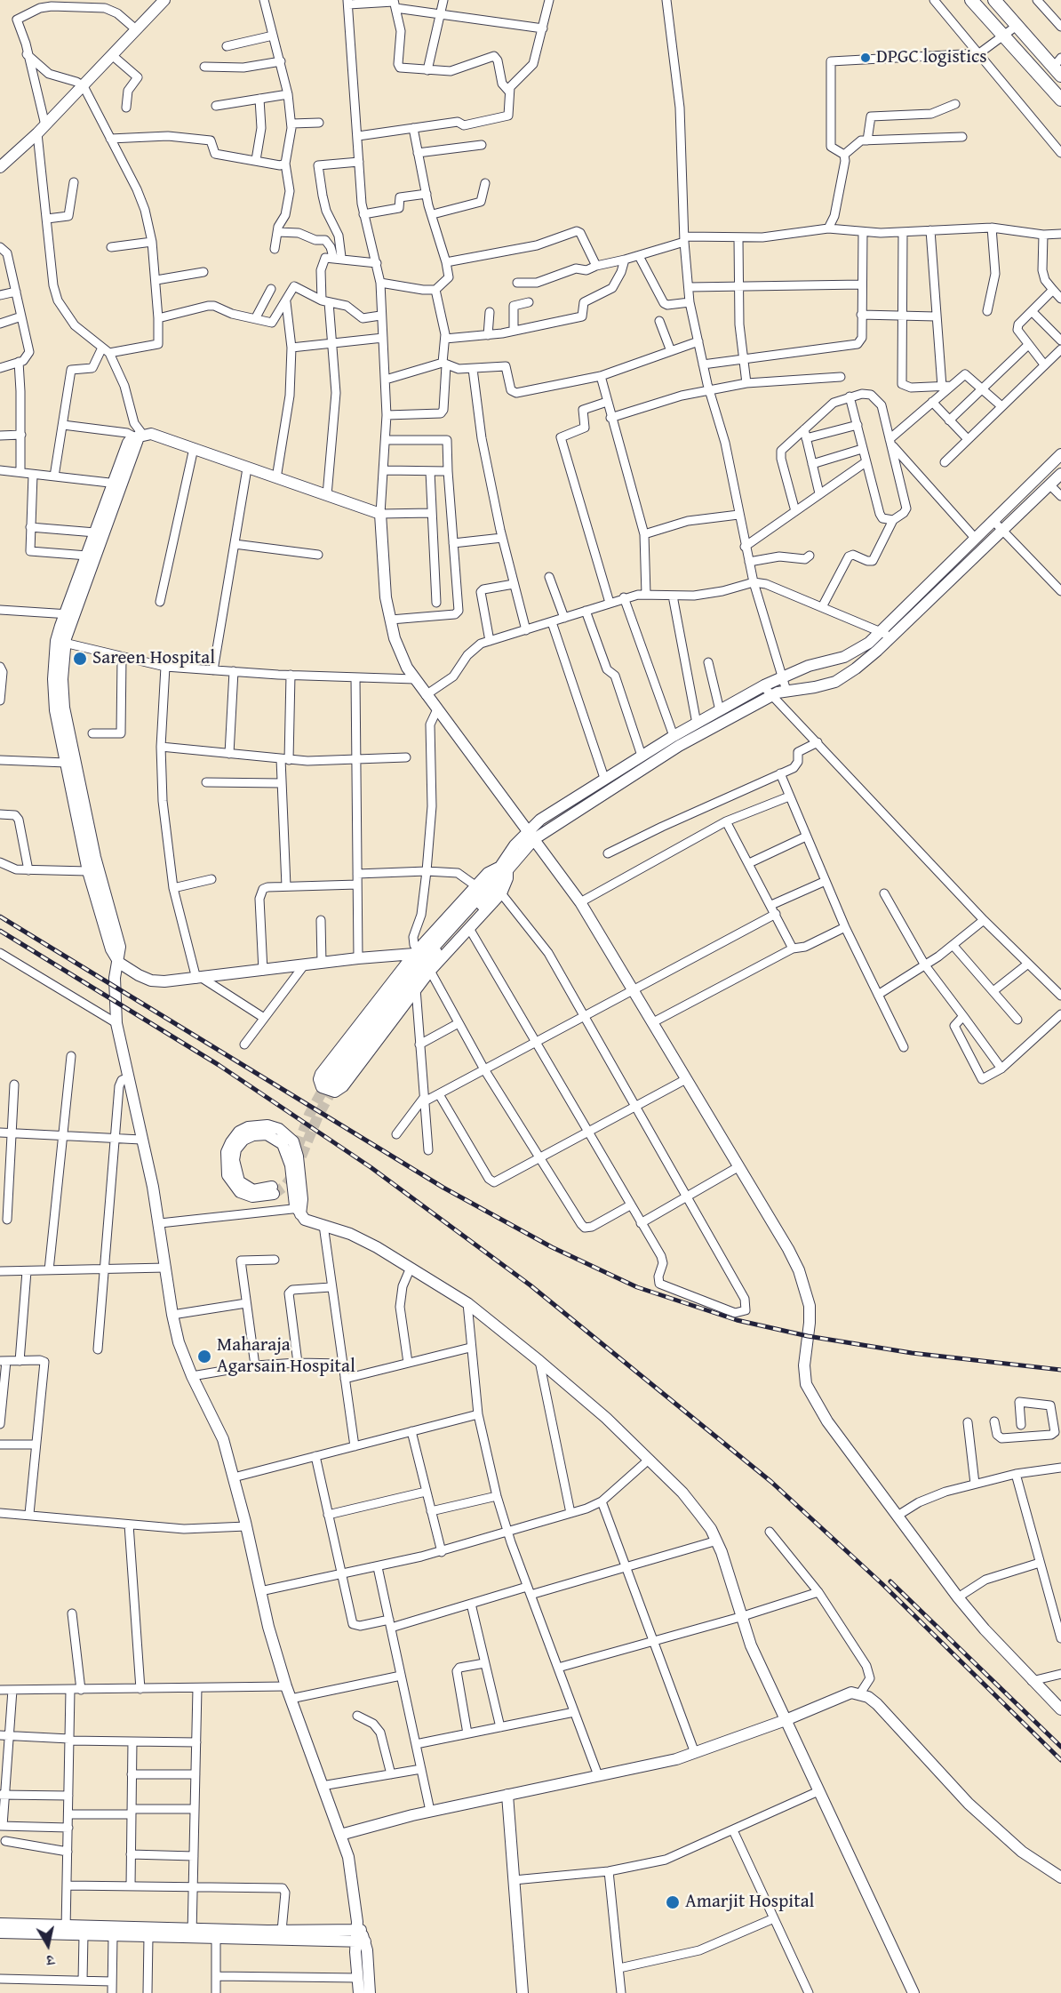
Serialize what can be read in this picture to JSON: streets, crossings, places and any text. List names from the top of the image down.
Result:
{
  "places": [
    "DPGC logistics",
    "Sareen Hospital",
    "Maharaja Agarsain Hospital",
    "Amarjit Hospital"
  ],
  "north": "bottom"
}
